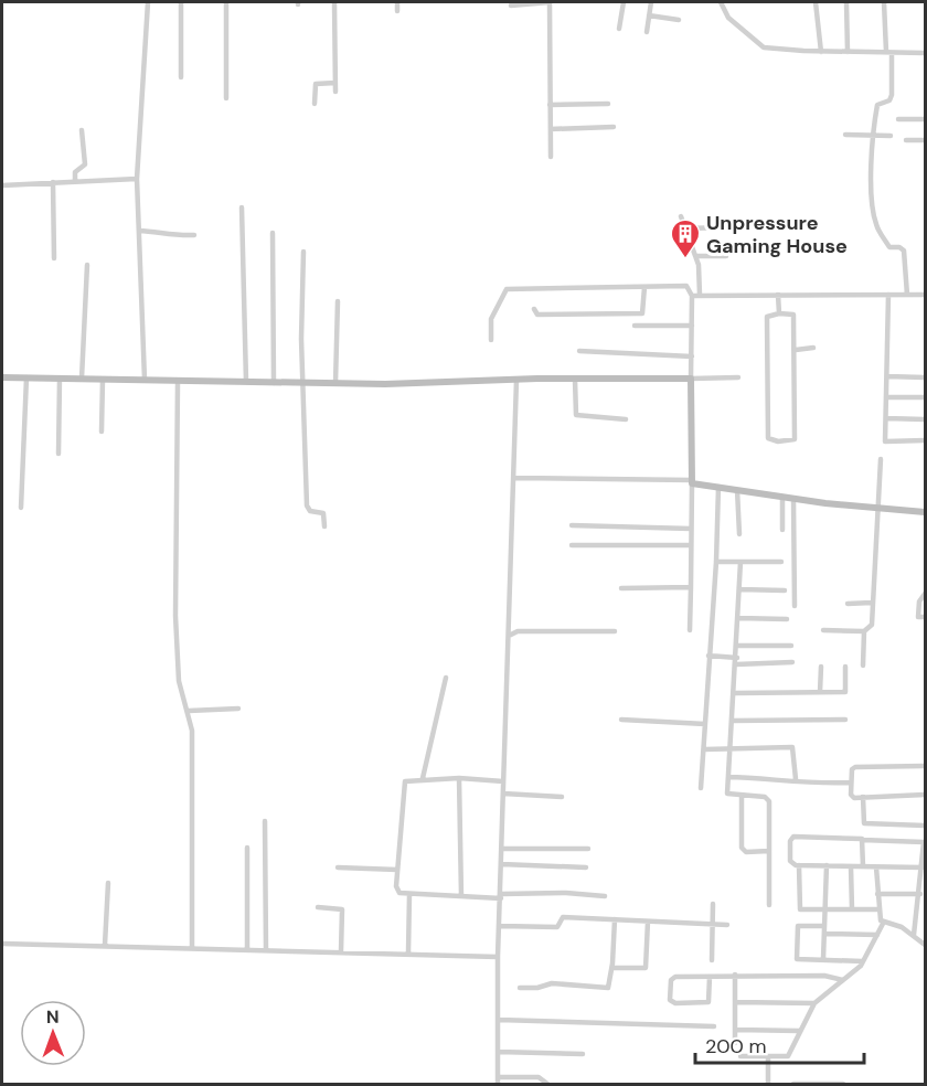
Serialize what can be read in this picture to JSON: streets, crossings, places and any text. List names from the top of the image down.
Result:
{
  "places": {
    "building": ["Unpressure Gaming House"]
  },
  "scale_bar": "200 m",
  "north": "top"
}
